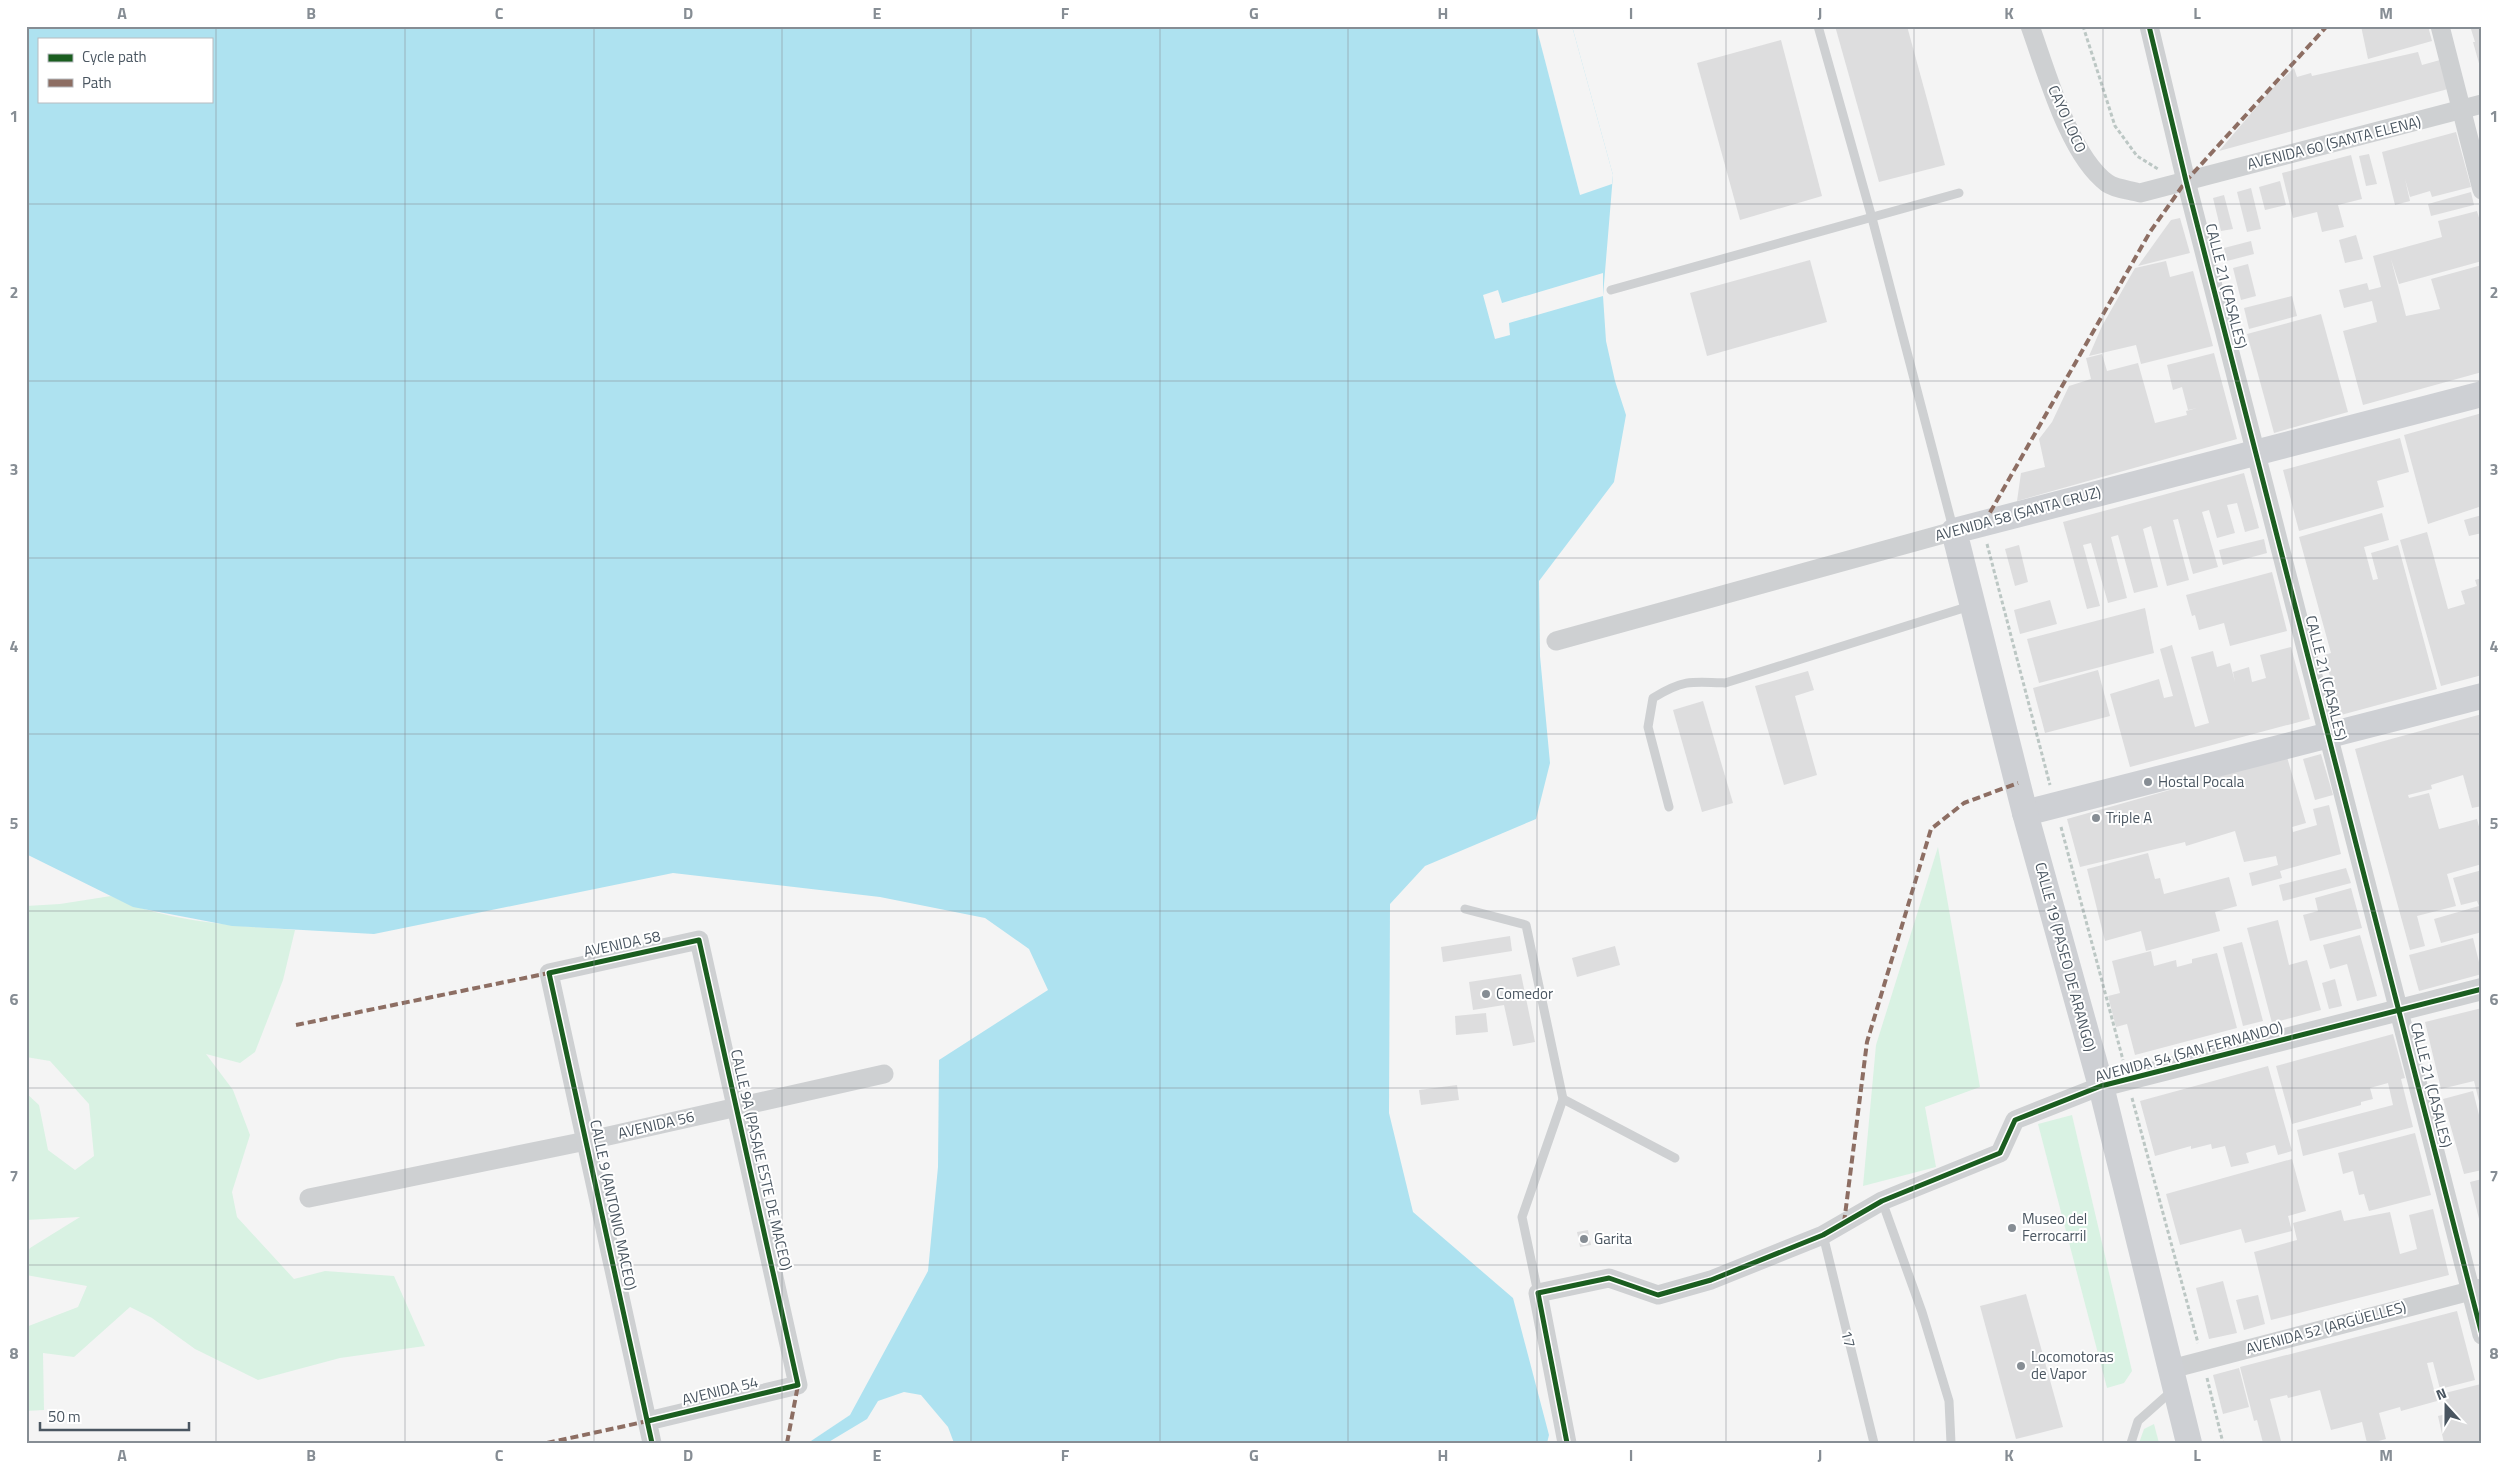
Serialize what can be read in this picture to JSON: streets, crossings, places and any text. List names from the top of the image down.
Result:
{
  "streets": {
    "main road": ["AVENIDA 58 (SANTA CRUZ)", "CALLE 19 (PASEO DE ARANGO)"],
    "street": [
      "CAYO LOCO",
      "AVENIDA 60 (SANTA ELENA)",
      "CALLE 21 (CASALES)",
      "AVENIDA 58",
      "AVENIDA 54 (SAN FERNANDO)",
      "AVENIDA 56",
      "CALLE 9A (PASAJE ESTE DE MACEO)",
      "CALLE 9 (ANTONIO MACEO)",
      "AVENIDA 52 (ARGÜELLES)",
      "AVENIDA 54"
    ],
    "lane": ["17"]
  },
  "crossings": [
    ["CAYO LOCO", "AVENIDA 60 (SANTA ELENA)"],
    ["CAYO LOCO", "CALLE 21 (CASALES)"],
    ["AVENIDA 60 (SANTA ELENA)", "CALLE 21 (CASALES)"],
    ["CALLE 21 (CASALES)", "AVENIDA 58 (SANTA CRUZ)"],
    ["CALLE 21 (CASALES)", "AVENIDA 54 (SAN FERNANDO)"],
    ["CALLE 21 (CASALES)", "AVENIDA 52 (ARGÜELLES)"],
    ["AVENIDA 58 (SANTA CRUZ)", "CALLE 19 (PASEO DE ARANGO)"],
    ["AVENIDA 58", "CALLE 9A (PASAJE ESTE DE MACEO)"],
    ["AVENIDA 58", "CALLE 9 (ANTONIO MACEO)"],
    ["CALLE 19 (PASEO DE ARANGO)", "AVENIDA 54 (SAN FERNANDO)"],
    ["CALLE 19 (PASEO DE ARANGO)", "AVENIDA 52 (ARGÜELLES)"],
    ["AVENIDA 54 (SAN FERNANDO)", "17"],
    ["AVENIDA 56", "CALLE 9A (PASAJE ESTE DE MACEO)"],
    ["AVENIDA 56", "CALLE 9 (ANTONIO MACEO)"],
    ["CALLE 9A (PASAJE ESTE DE MACEO)", "AVENIDA 54"],
    ["CALLE 9 (ANTONIO MACEO)", "AVENIDA 54"]
  ],
  "places": [
    "Hostal Pocala",
    "Triple A",
    "Comedor",
    "Museo del Ferrocarril",
    "Garita",
    "Locomotoras de Vapor"
  ],
  "legend": ["Cycle path", "Path"],
  "scale_bar": "50 m",
  "north": "top",
  "grid": {
    "columns": [
      "A",
      "B",
      "C",
      "D",
      "E",
      "F",
      "G",
      "H",
      "I",
      "J",
      "K",
      "L",
      "M"
    ],
    "rows": [
      "1",
      "2",
      "3",
      "4",
      "5",
      "6",
      "7",
      "8"
    ]
  }
}
